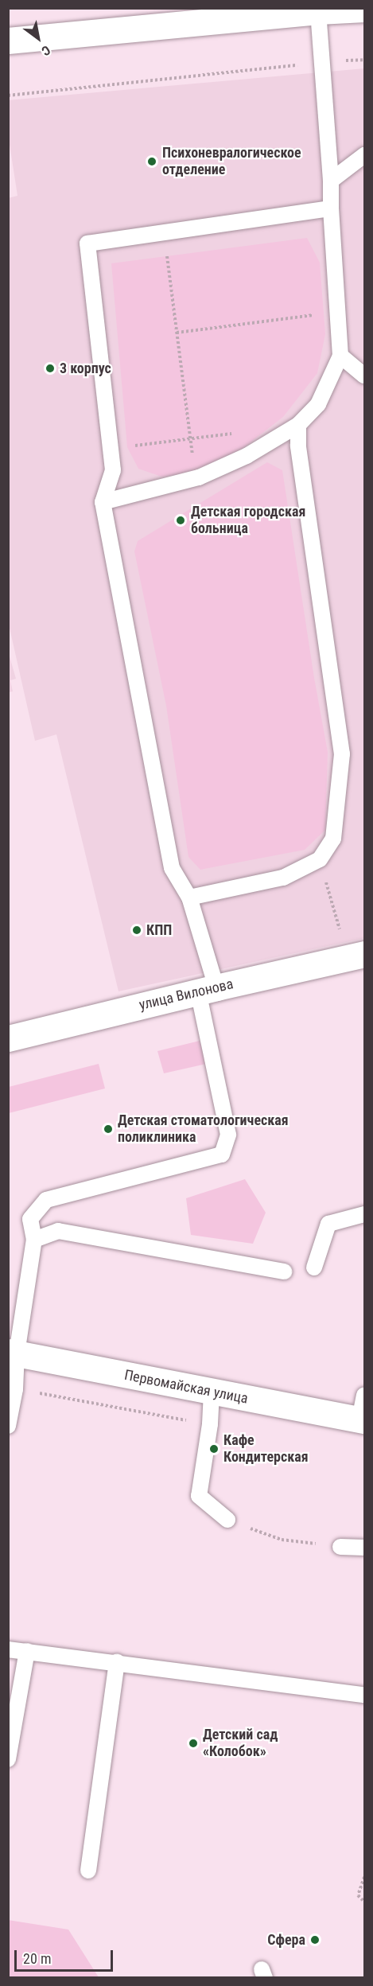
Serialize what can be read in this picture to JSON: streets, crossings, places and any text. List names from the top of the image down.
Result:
{
  "streets": {
    "street": ["улица Вилонова", "Первомайская улица"]
  },
  "places": [
    "Психоневралогическое отделение",
    "3 корпус",
    "Детская городская больница",
    "КПП",
    "Детская стоматологическая поликлиника",
    "Кафе Кондитерская",
    "Детский сад «Колобок»",
    "Сфера"
  ],
  "scale_bar": "20 m",
  "north": "bottom right"
}
